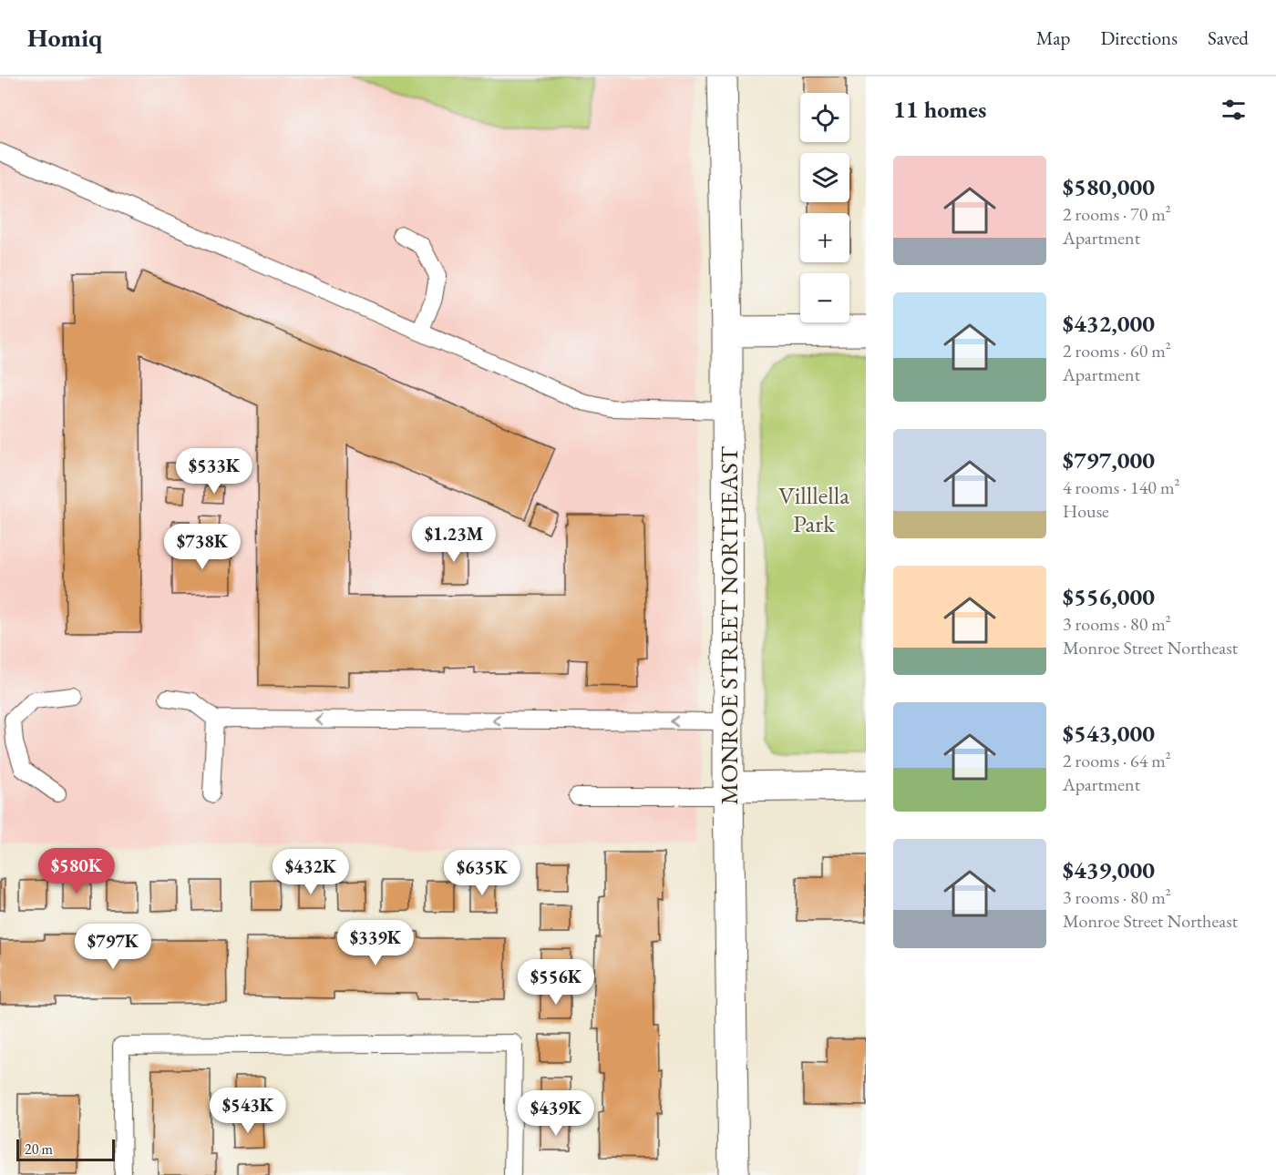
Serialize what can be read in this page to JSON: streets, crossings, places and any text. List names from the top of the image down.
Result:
{
  "streets": {
    "street": ["MONROE STREET NORTHEAST"]
  },
  "parks": ["Villlella Park"],
  "scale_bar": "20 m",
  "page": {
    "header": "Homiq",
    "nav": ["Map", "Directions", "Saved"],
    "heading": "11 homes",
    "map_buttons": ["+", "−"],
    "list": [
      {
        "name": "$580,000",
        "note": "2 rooms · 70 m² · Apartment"
      },
      {
        "name": "$432,000",
        "note": "2 rooms · 60 m² · Apartment"
      },
      {
        "name": "$797,000",
        "note": "4 rooms · 140 m² · House"
      },
      {
        "name": "$556,000",
        "note": "3 rooms · 80 m² · Monroe Street Northeast"
      },
      {
        "name": "$543,000",
        "note": "2 rooms · 64 m² · Apartment"
      },
      {
        "name": "$439,000",
        "note": "3 rooms · 80 m² · Monroe Street Northeast"
      }
    ],
    "price": [
      "$533K",
      "$1.23M",
      "$738K",
      "$580K",
      "$432K",
      "$635K",
      "$339K",
      "$797K",
      "$556K",
      "$543K",
      "$439K"
    ],
    "scale": "20 m"
  }
}
